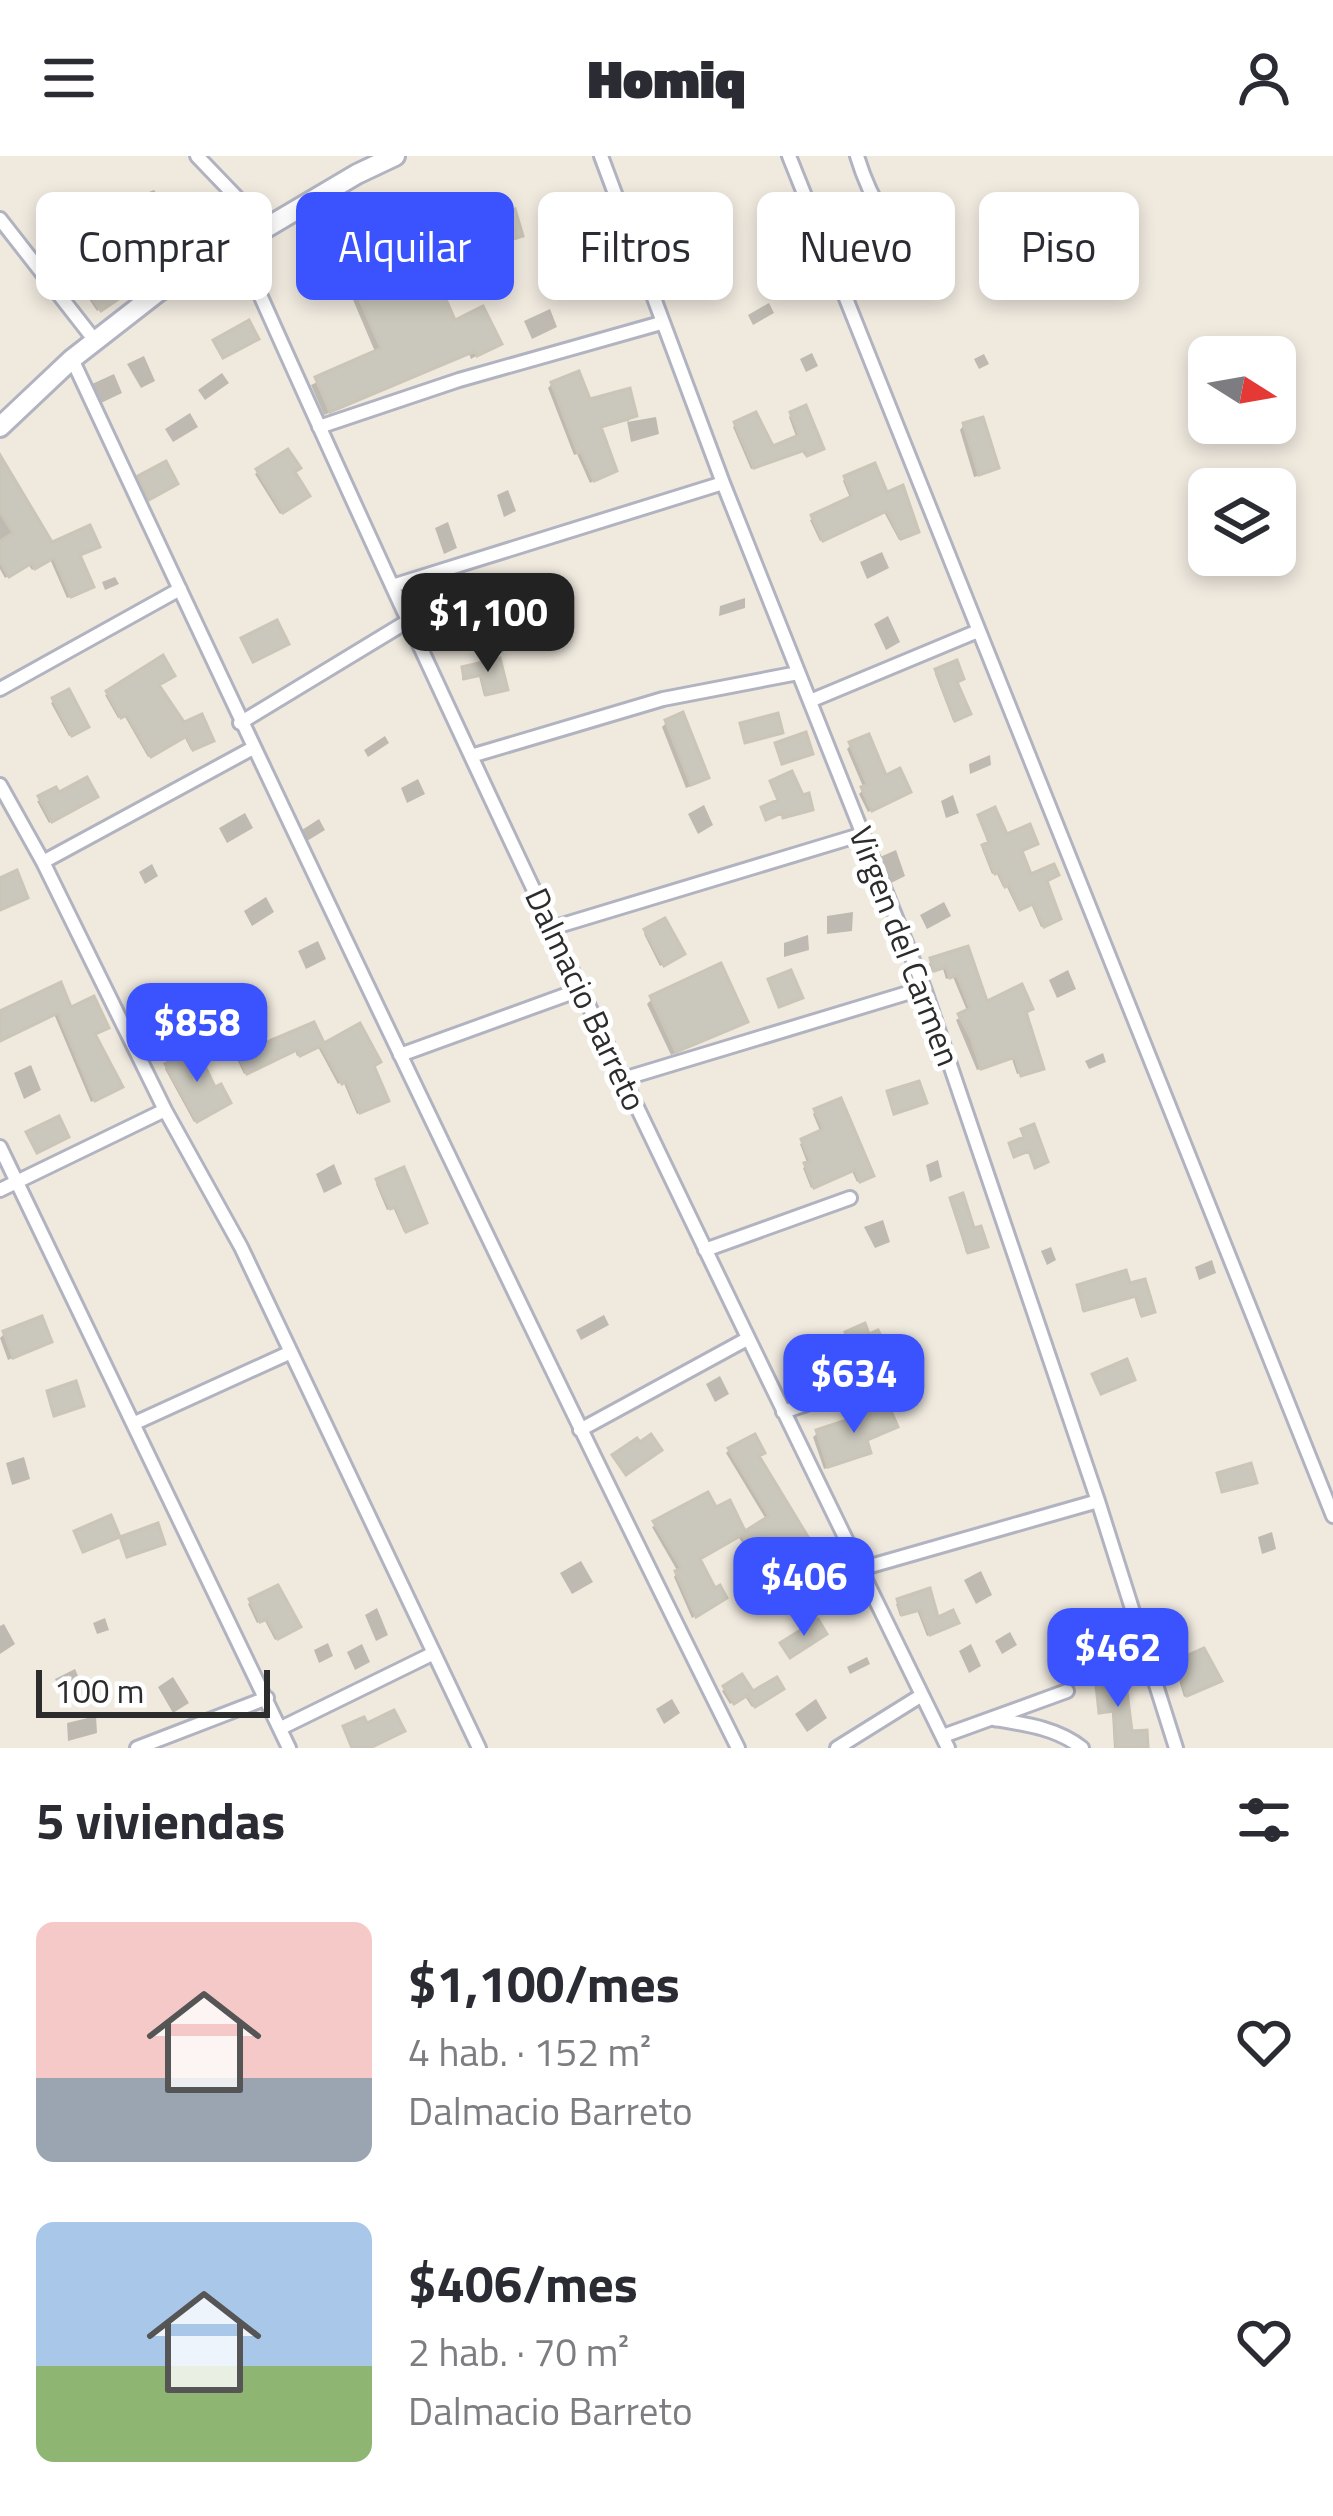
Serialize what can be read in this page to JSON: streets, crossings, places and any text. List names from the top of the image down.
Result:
{
  "streets": {
    "street": ["Virgen del Carmen", "Dalmacio Barreto"]
  },
  "scale_bar": "100 m",
  "north": "right",
  "page": {
    "header": "Homiq",
    "chip": [
      "Comprar",
      "Alquilar",
      "Filtros",
      "Nuevo",
      "Piso"
    ],
    "price": [
      "$1,100",
      "$858",
      "$634",
      "$406",
      "$462"
    ],
    "scale": "100 m",
    "heading": "5 viviendas",
    "list": [
      {
        "name": "$1,100/mes",
        "note": "4 hab. · 152 m² · Dalmacio Barreto"
      },
      {
        "name": "$406/mes",
        "note": "2 hab. · 70 m² · Dalmacio Barreto"
      }
    ]
  }
}
